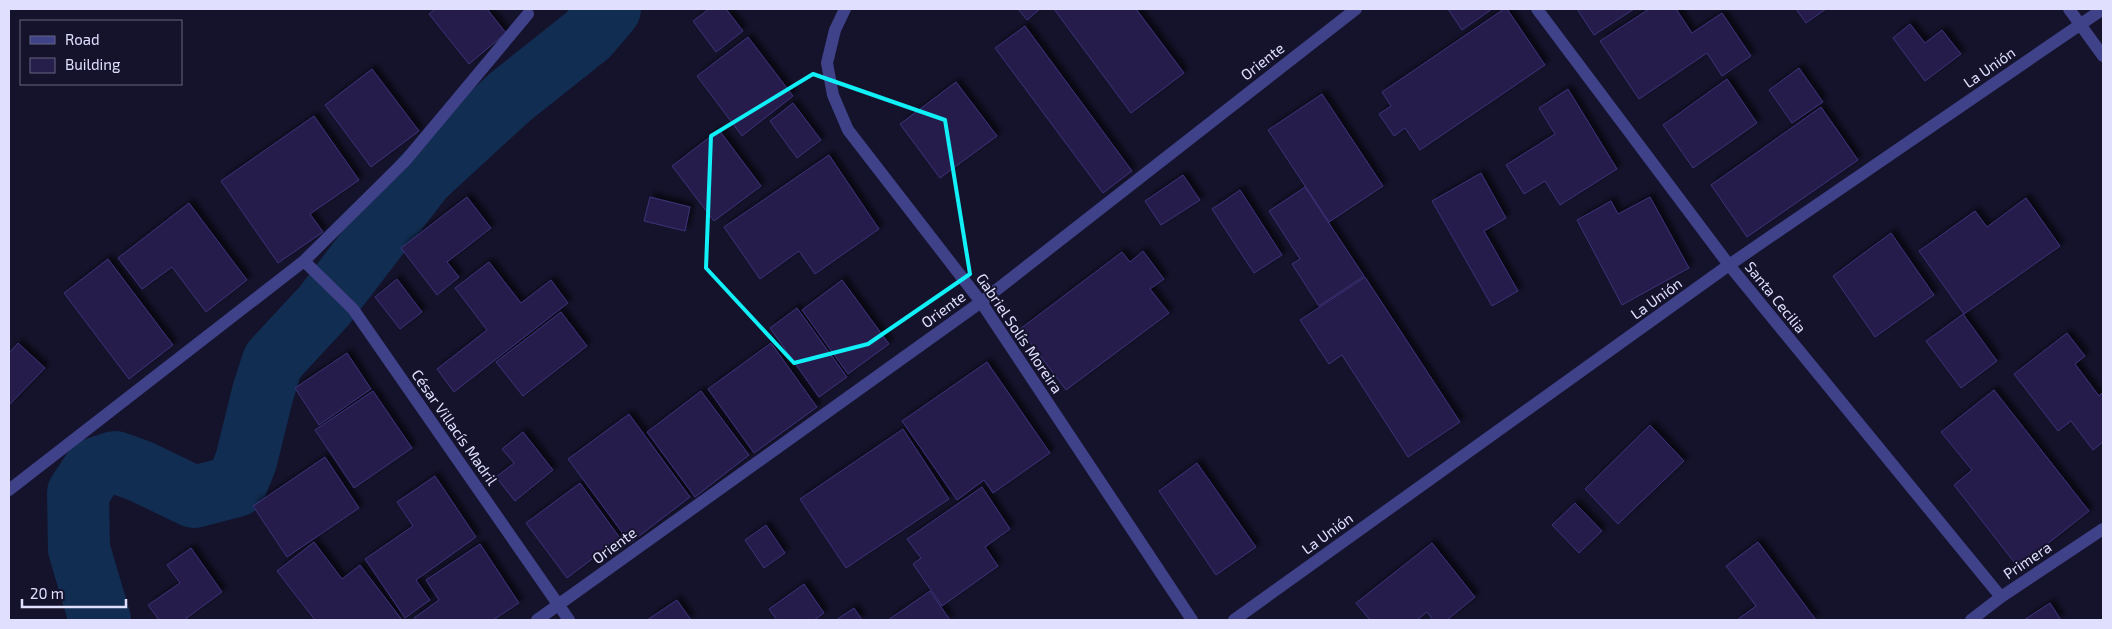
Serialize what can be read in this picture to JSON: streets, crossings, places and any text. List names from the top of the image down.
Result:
{
  "streets": {
    "street": [
      "Oriente",
      "La Unión",
      "Santa Cecilia",
      "Gabriel Solís Moreira",
      "César Villacís Madril",
      "Primera"
    ]
  },
  "crossings": [
    ["Oriente", "Gabriel Solís Moreira"],
    ["Oriente", "César Villacís Madril"],
    ["La Unión", "Santa Cecilia"],
    ["Santa Cecilia", "Primera"]
  ],
  "legend": ["Road", "Building"],
  "scale_bar": "20 m"
}
